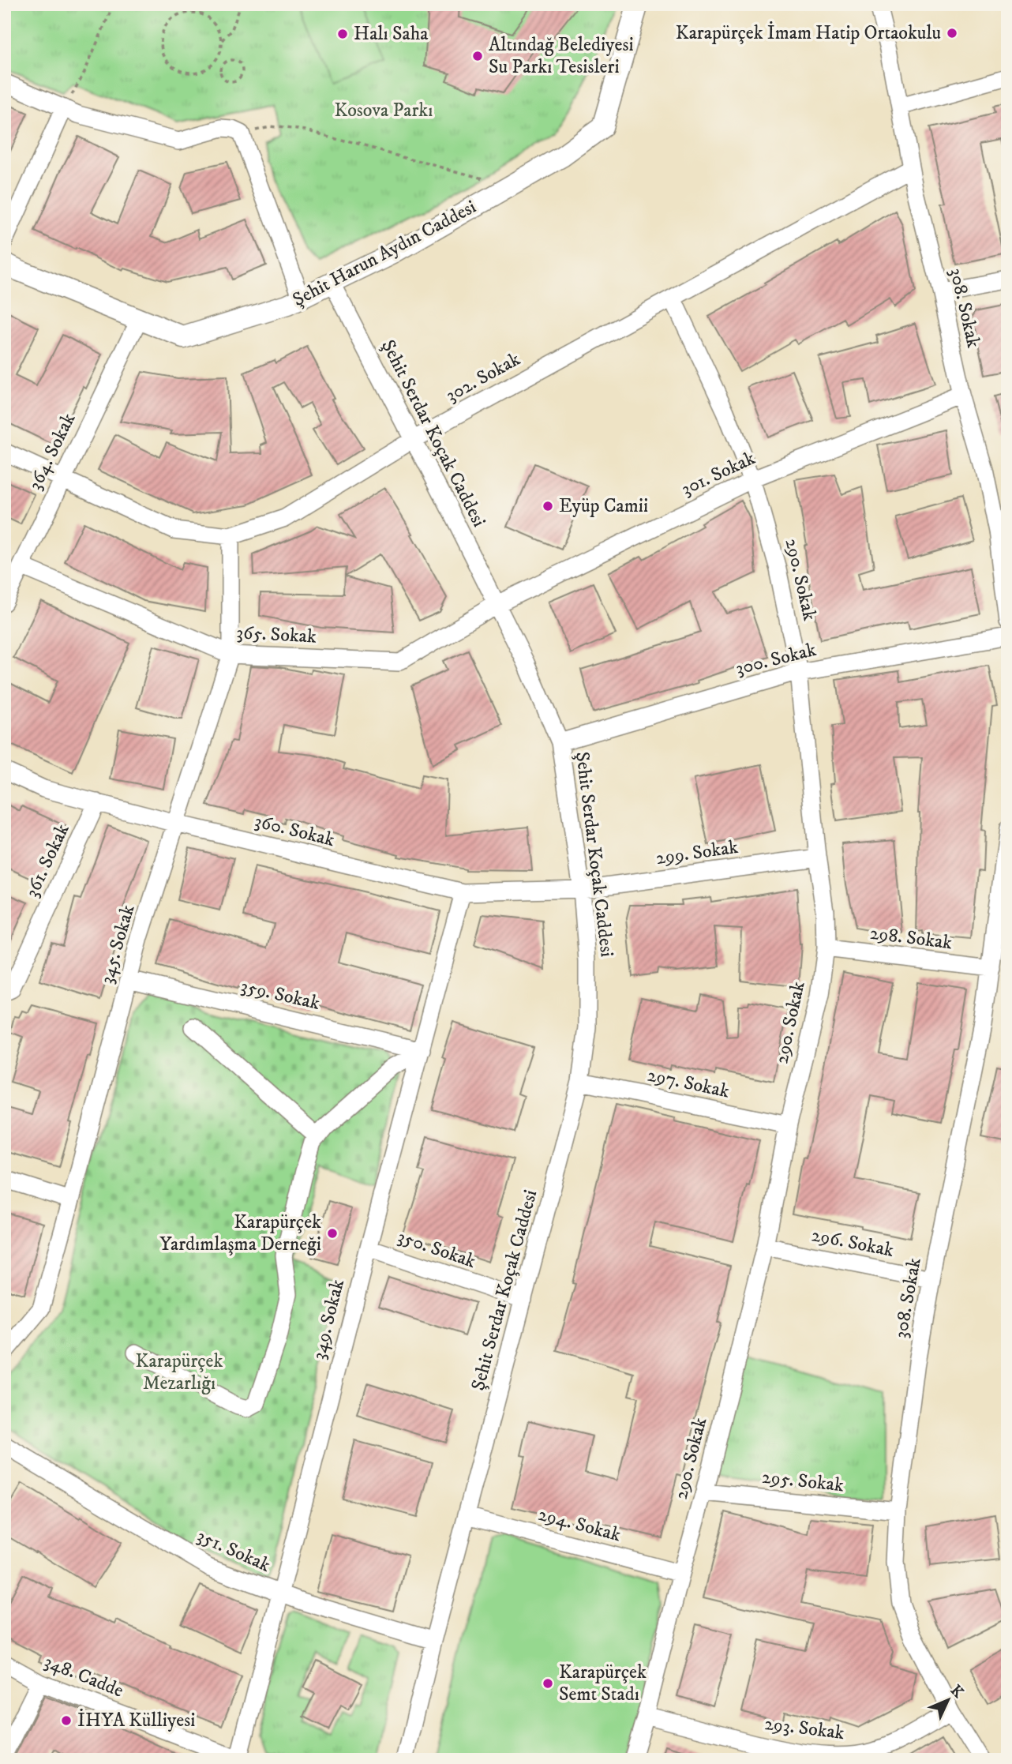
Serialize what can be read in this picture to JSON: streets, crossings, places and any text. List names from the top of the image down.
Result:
{
  "streets": {
    "main road": ["Şehit Harun Aydın Caddesi"],
    "street": [
      "308. Sokak",
      "302. Sokak",
      "Şehit Serdar Koçak Caddesi",
      "364. Sokak",
      "301. Sokak",
      "290. Sokak",
      "365. Sokak",
      "300. Sokak",
      "360. Sokak",
      "299. Sokak",
      "361. Sokak",
      "298. Sokak",
      "345. Sokak",
      "359. Sokak",
      "297. Sokak",
      "296. Sokak",
      "350. Sokak",
      "349. Sokak",
      "295. Sokak",
      "294. Sokak",
      "351. Sokak",
      "348. Cadde",
      "293. Sokak"
    ]
  },
  "crossings": [
    ["Şehit Harun Aydın Caddesi", "Şehit Serdar Koçak Caddesi"],
    ["Şehit Harun Aydın Caddesi", "364. Sokak"],
    ["308. Sokak", "302. Sokak"],
    ["308. Sokak", "301. Sokak"],
    ["308. Sokak", "298. Sokak"],
    ["308. Sokak", "296. Sokak"],
    ["308. Sokak", "295. Sokak"],
    ["308. Sokak", "293. Sokak"],
    ["302. Sokak", "Şehit Serdar Koçak Caddesi"],
    ["302. Sokak", "364. Sokak"],
    ["302. Sokak", "290. Sokak"],
    ["302. Sokak", "345. Sokak"],
    ["Şehit Serdar Koçak Caddesi", "301. Sokak"],
    ["Şehit Serdar Koçak Caddesi", "365. Sokak"],
    ["Şehit Serdar Koçak Caddesi", "300. Sokak"],
    ["Şehit Serdar Koçak Caddesi", "360. Sokak"],
    ["Şehit Serdar Koçak Caddesi", "299. Sokak"],
    ["Şehit Serdar Koçak Caddesi", "297. Sokak"],
    ["Şehit Serdar Koçak Caddesi", "350. Sokak"],
    ["Şehit Serdar Koçak Caddesi", "294. Sokak"],
    ["Şehit Serdar Koçak Caddesi", "351. Sokak"],
    ["364. Sokak", "365. Sokak"],
    ["301. Sokak", "290. Sokak"],
    ["301. Sokak", "365. Sokak"],
    ["290. Sokak", "300. Sokak"],
    ["290. Sokak", "299. Sokak"],
    ["290. Sokak", "298. Sokak"],
    ["290. Sokak", "297. Sokak"],
    ["290. Sokak", "296. Sokak"],
    ["290. Sokak", "295. Sokak"],
    ["290. Sokak", "294. Sokak"],
    ["290. Sokak", "293. Sokak"],
    ["365. Sokak", "345. Sokak"],
    ["360. Sokak", "299. Sokak"],
    ["360. Sokak", "361. Sokak"],
    ["360. Sokak", "345. Sokak"],
    ["360. Sokak", "349. Sokak"],
    ["345. Sokak", "359. Sokak"],
    ["359. Sokak", "349. Sokak"],
    ["350. Sokak", "349. Sokak"],
    ["349. Sokak", "351. Sokak"],
    ["349. Sokak", "348. Cadde"]
  ],
  "parks": ["Kosova Parkı", "Karapürçek Mezarlığı"],
  "places": [
    "Karapürçek İmam Hatip Ortaokulu",
    "Halı Saha",
    "Altındağ Belediyesi Su Parkı Tesisleri",
    "Eyüp Camii",
    "Karapürçek Yardımlaşma Derneği",
    "Karapürçek Semt Stadı",
    "İHYA Külliyesi"
  ],
  "north": "top right"
}
